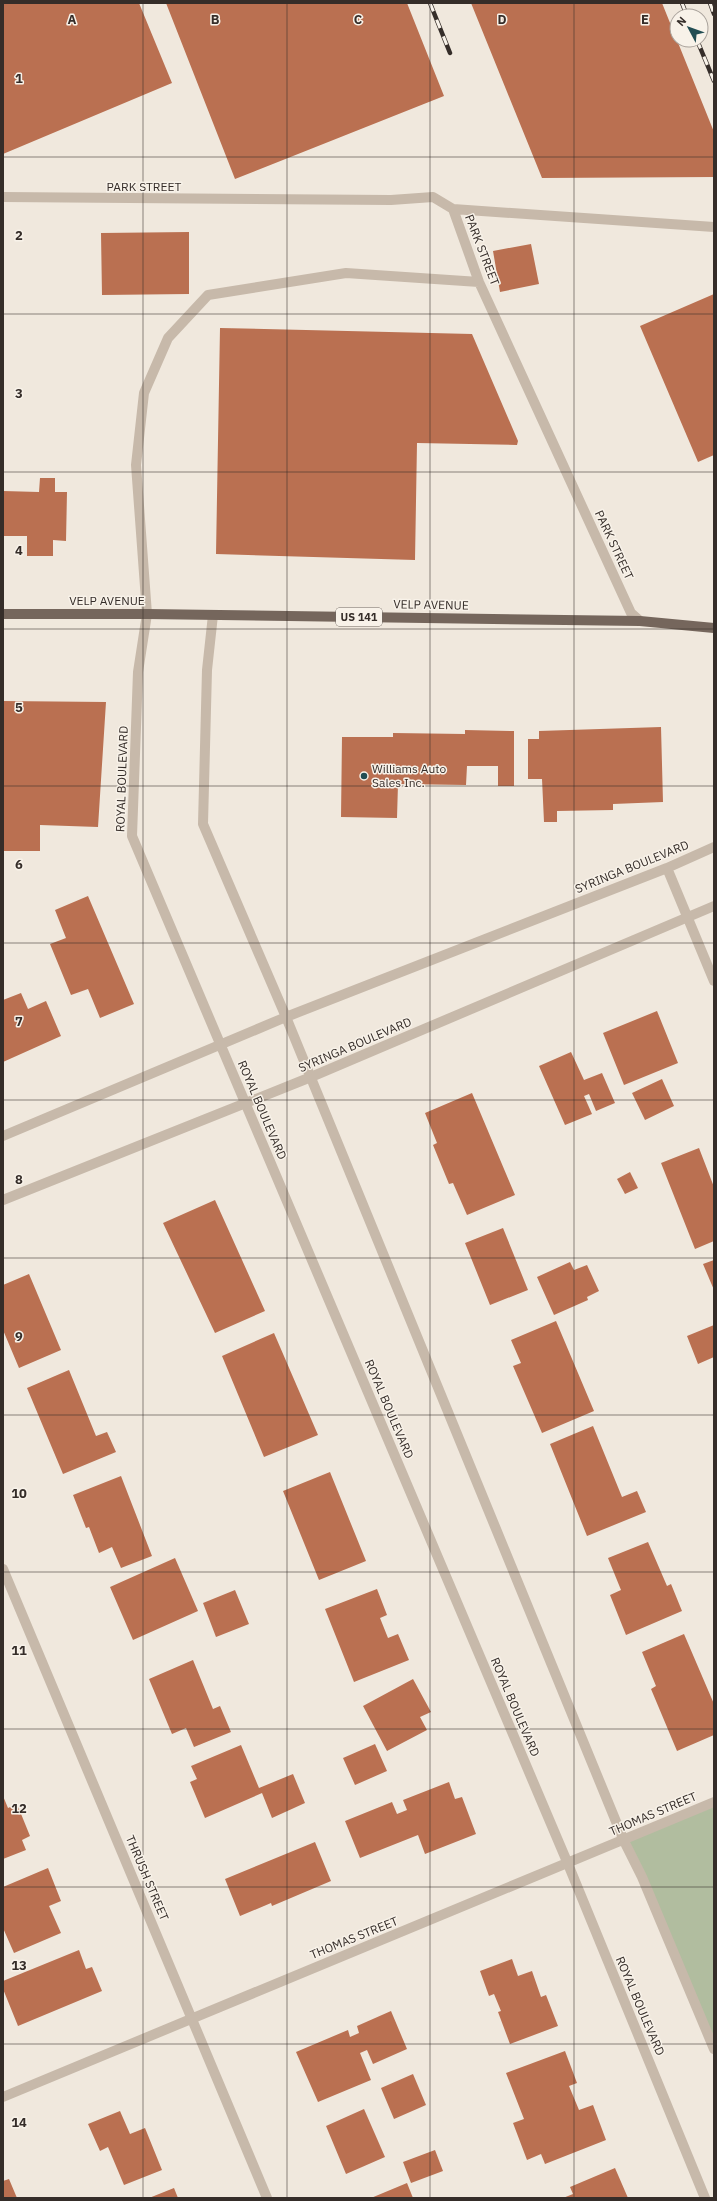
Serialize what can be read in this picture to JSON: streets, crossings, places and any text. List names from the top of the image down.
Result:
{
  "streets": {
    "main road": ["VELP AVENUE", "US 141"],
    "street": [
      "PARK STREET",
      "ROYAL BOULEVARD",
      "SYRINGA BOULEVARD",
      "THOMAS STREET",
      "THRUSH STREET"
    ]
  },
  "crossings": [
    ["PARK STREET", "VELP AVENUE"],
    ["PARK STREET", "ROYAL BOULEVARD"],
    ["VELP AVENUE", "ROYAL BOULEVARD"],
    ["ROYAL BOULEVARD", "SYRINGA BOULEVARD"],
    ["ROYAL BOULEVARD", "THOMAS STREET"],
    ["THOMAS STREET", "THRUSH STREET"]
  ],
  "places": ["Williams Auto Sales Inc."],
  "north": "top left",
  "grid": {
    "columns": [
      "A",
      "B",
      "C",
      "D",
      "E"
    ],
    "rows": [
      "1",
      "2",
      "3",
      "4",
      "5",
      "6",
      "7",
      "8",
      "9",
      "10",
      "11",
      "12",
      "13",
      "14"
    ]
  }
}
